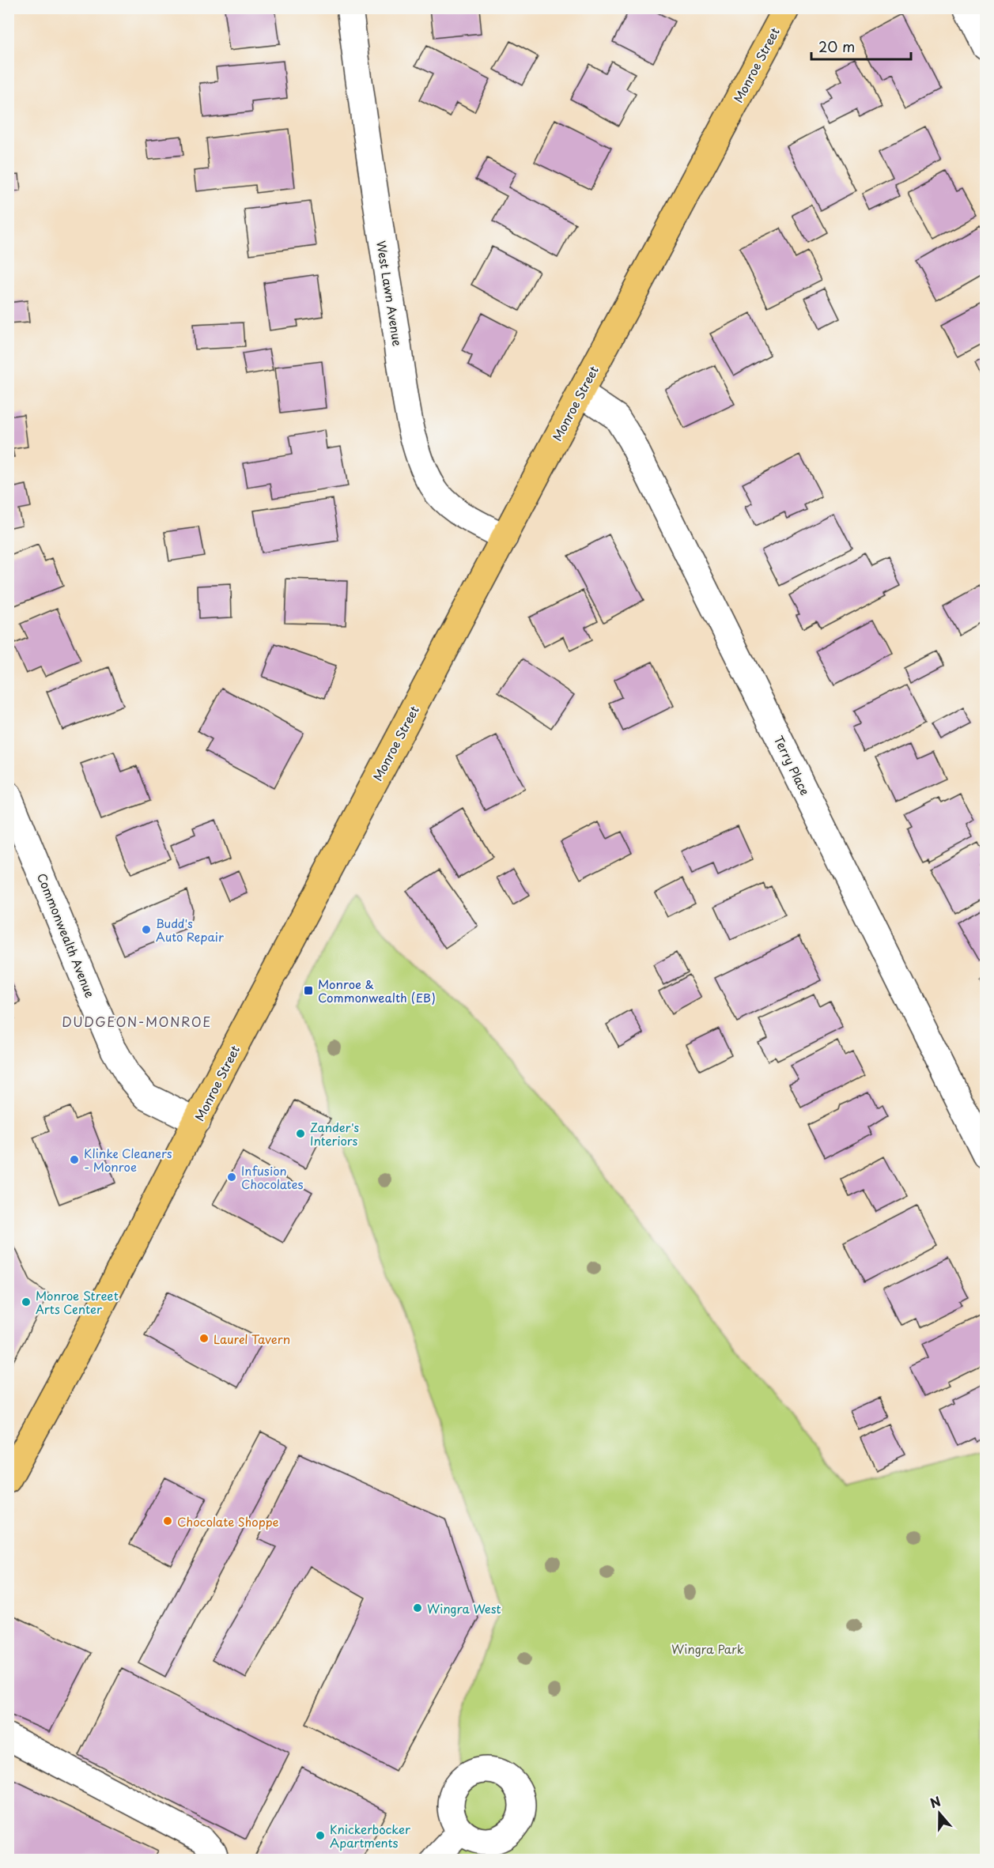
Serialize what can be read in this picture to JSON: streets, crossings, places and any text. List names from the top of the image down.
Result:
{
  "streets": {
    "main road": ["Monroe Street"],
    "street": ["West Lawn Avenue", "Terry Place", "Commonwealth Avenue"]
  },
  "crossings": [
    ["Monroe Street", "West Lawn Avenue"],
    ["Monroe Street", "Terry Place"],
    ["Monroe Street", "Commonwealth Avenue"]
  ],
  "districts": ["DUDGEON-MONROE"],
  "parks": ["Wingra Park"],
  "places": {
    "other": [
      "Budd's Auto Repair",
      "Zander's Interiors",
      "Klinke Cleaners - Monroe",
      "Infusion Chocolates",
      "Monroe Street Arts Center",
      "Laurel Tavern",
      "Chocolate Shoppe",
      "Wingra West",
      "Knickerbocker Apartments"
    ],
    "transit": ["Monroe & Commonwealth (EB)"]
  },
  "scale_bar": "20 m",
  "north": "top"
}
